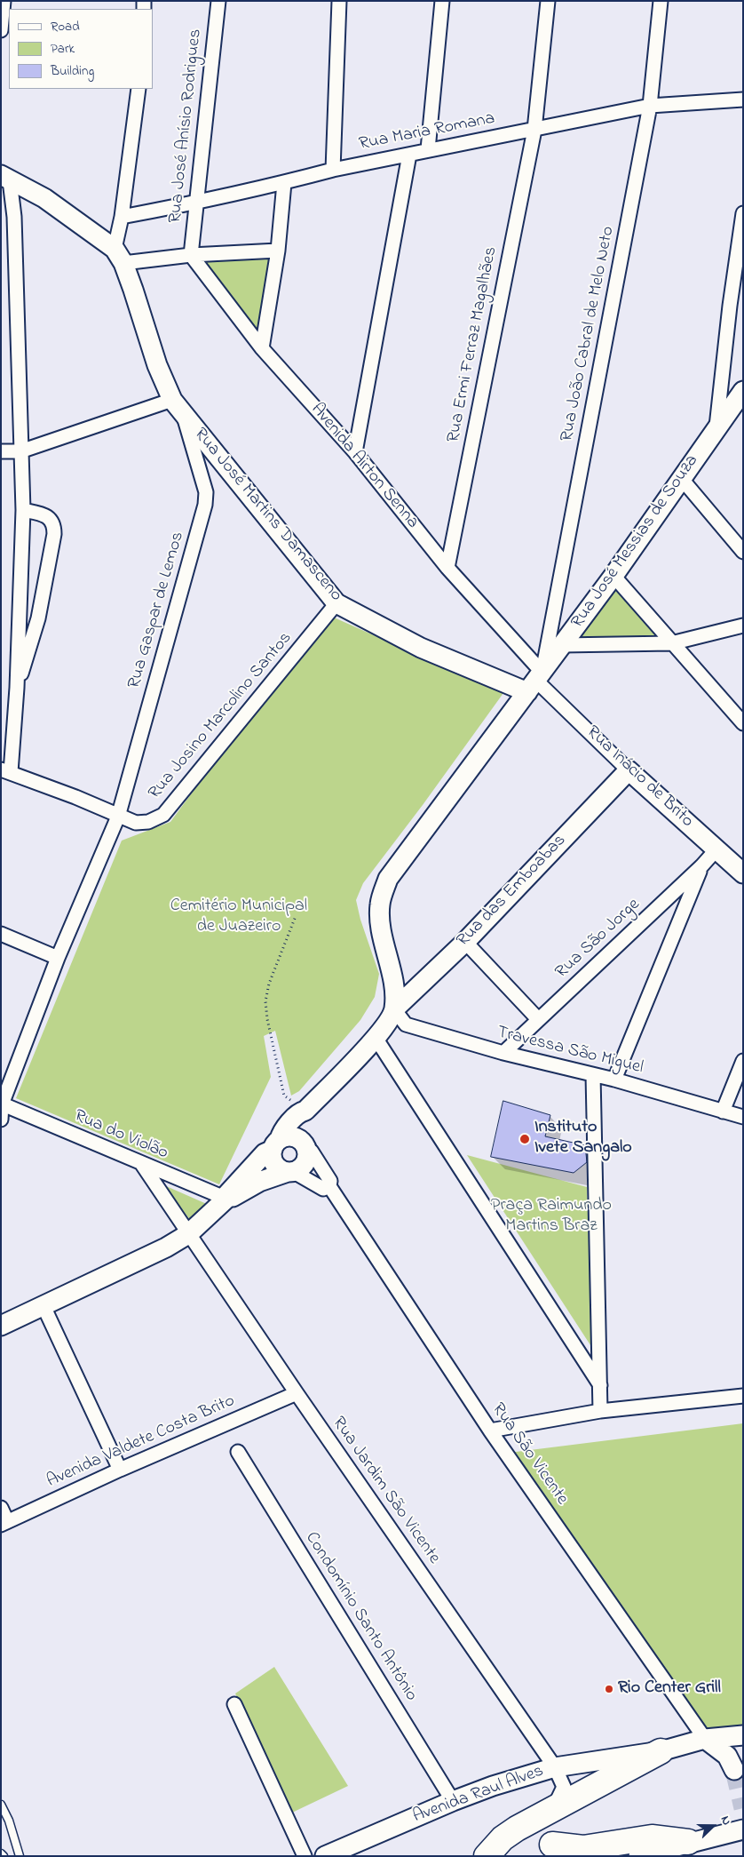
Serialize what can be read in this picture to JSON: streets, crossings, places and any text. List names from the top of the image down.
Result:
{
  "streets": {
    "street": [
      "Rua José Anísio Rodrigues",
      "Rua Maria Romana",
      "Rua João Cabral de Melo Neto",
      "Rua Ermi Ferraz Magalhães",
      "Avenida Airton Senna",
      "Rua José Martins Damasceno",
      "Rua José Messias de Souza",
      "Rua Gaspar de Lemos",
      "Rua Josino Marcolino Santos",
      "Rua Inácio de Brito",
      "Rua das Emboabas",
      "Rua São Jorge",
      "Travessa São Miguel",
      "Rua do Violão",
      "Avenida Valdete Costa Brito",
      "Rua São Vicente",
      "Rua Jardim São Vicente",
      "Condomínio Santo Antônio",
      "Avenida Raul Alves"
    ]
  },
  "crossings": [
    ["Rua José Anísio Rodrigues", "Rua Maria Romana"],
    ["Rua José Anísio Rodrigues", "Avenida Airton Senna"],
    ["Rua Maria Romana", "Rua João Cabral de Melo Neto"],
    ["Rua Maria Romana", "Rua Ermi Ferraz Magalhães"],
    ["Rua João Cabral de Melo Neto", "Avenida Airton Senna"],
    ["Rua João Cabral de Melo Neto", "Rua José Martins Damasceno"],
    ["Rua João Cabral de Melo Neto", "Rua José Messias de Souza"],
    ["Rua João Cabral de Melo Neto", "Rua Inácio de Brito"],
    ["Rua Ermi Ferraz Magalhães", "Avenida Airton Senna"],
    ["Avenida Airton Senna", "Rua José Martins Damasceno"],
    ["Avenida Airton Senna", "Rua José Messias de Souza"],
    ["Avenida Airton Senna", "Rua Inácio de Brito"],
    ["Rua José Martins Damasceno", "Rua José Messias de Souza"],
    ["Rua José Martins Damasceno", "Rua Gaspar de Lemos"],
    ["Rua José Martins Damasceno", "Rua Josino Marcolino Santos"],
    ["Rua José Martins Damasceno", "Rua Inácio de Brito"],
    ["Rua José Messias de Souza", "Rua Inácio de Brito"],
    ["Rua José Messias de Souza", "Rua das Emboabas"],
    ["Rua José Messias de Souza", "Travessa São Miguel"],
    ["Rua Gaspar de Lemos", "Rua Josino Marcolino Santos"],
    ["Rua Gaspar de Lemos", "Rua do Violão"],
    ["Rua Inácio de Brito", "Rua das Emboabas"],
    ["Rua Inácio de Brito", "Rua São Jorge"],
    ["Rua das Emboabas", "Travessa São Miguel"],
    ["Rua São Jorge", "Travessa São Miguel"],
    ["Rua do Violão", "Rua Jardim São Vicente"],
    ["Avenida Valdete Costa Brito", "Rua Jardim São Vicente"],
    ["Rua São Vicente", "Avenida Raul Alves"],
    ["Rua Jardim São Vicente", "Avenida Raul Alves"],
    ["Condomínio Santo Antônio", "Avenida Raul Alves"]
  ],
  "parks": ["Cemitério Municipal de Juazeiro", "Praça Raimundo Martins Braz"],
  "places": ["Instituto Ivete Sangalo", "Rio Center Grill"],
  "legend": ["Road", "Park", "Building"],
  "north": "right"
}
